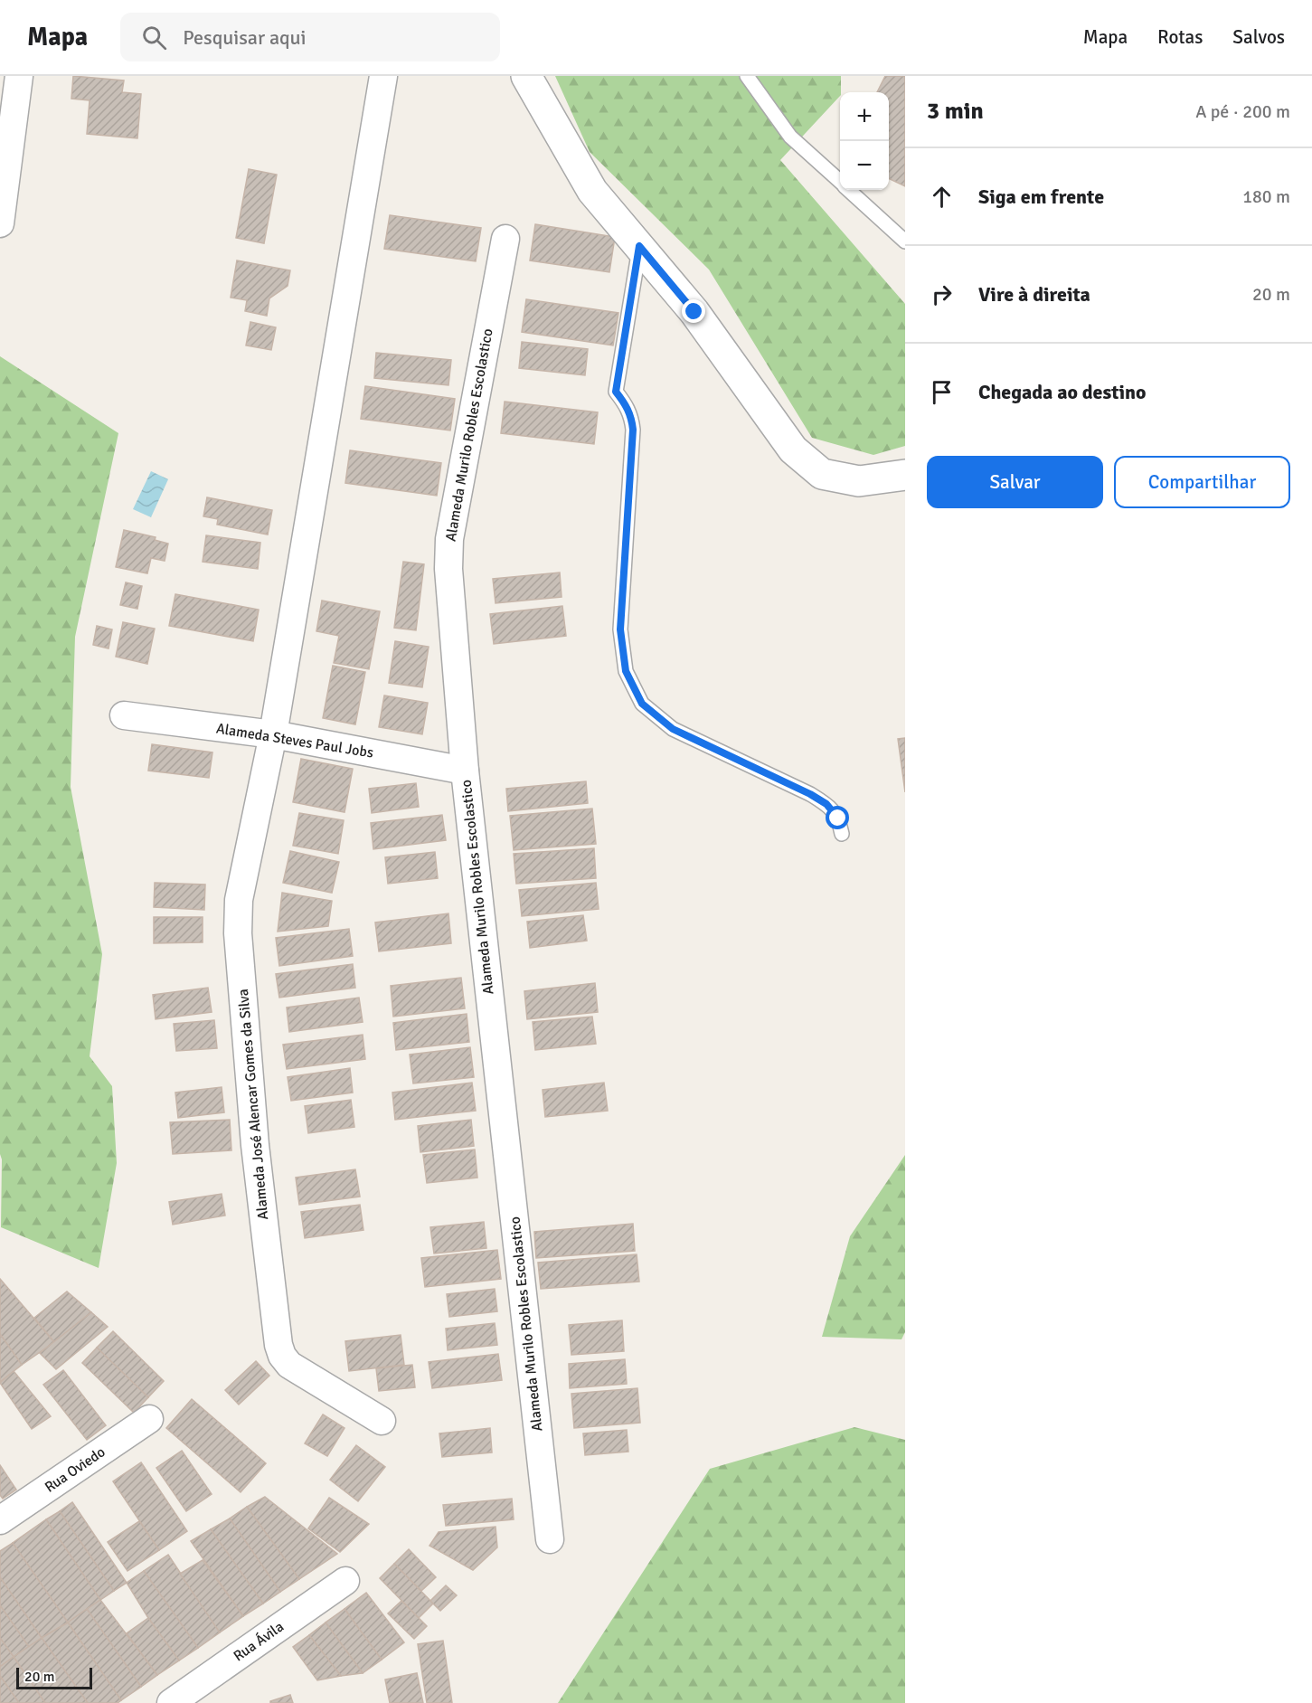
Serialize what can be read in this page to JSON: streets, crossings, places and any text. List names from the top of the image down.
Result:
{
  "streets": {
    "street": [
      "Alameda Murilo Robles Escolastico",
      "Alameda Steves Paul Jobs",
      "Alameda José Alencar Gomes da Silva",
      "Rua Oviedo",
      "Rua Ávila"
    ]
  },
  "crossings": [
    ["Alameda Murilo Robles Escolastico", "Alameda Steves Paul Jobs"],
    ["Alameda Steves Paul Jobs", "Alameda José Alencar Gomes da Silva"]
  ],
  "scale_bar": "20 m",
  "page": {
    "header": "Mapa",
    "search": "Pesquisar aqui",
    "nav": ["Mapa", "Rotas", "Salvos"],
    "heading": ["3 min", "A pé · 200 m"],
    "map_buttons": ["+", "−"],
    "list": [
      ["Siga em frente", "180 m"],
      ["Vire à direita", "20 m"],
      "Chegada ao destino"
    ],
    "buttons": ["Salvar", "Compartilhar"],
    "scale": "20 m"
  }
}
